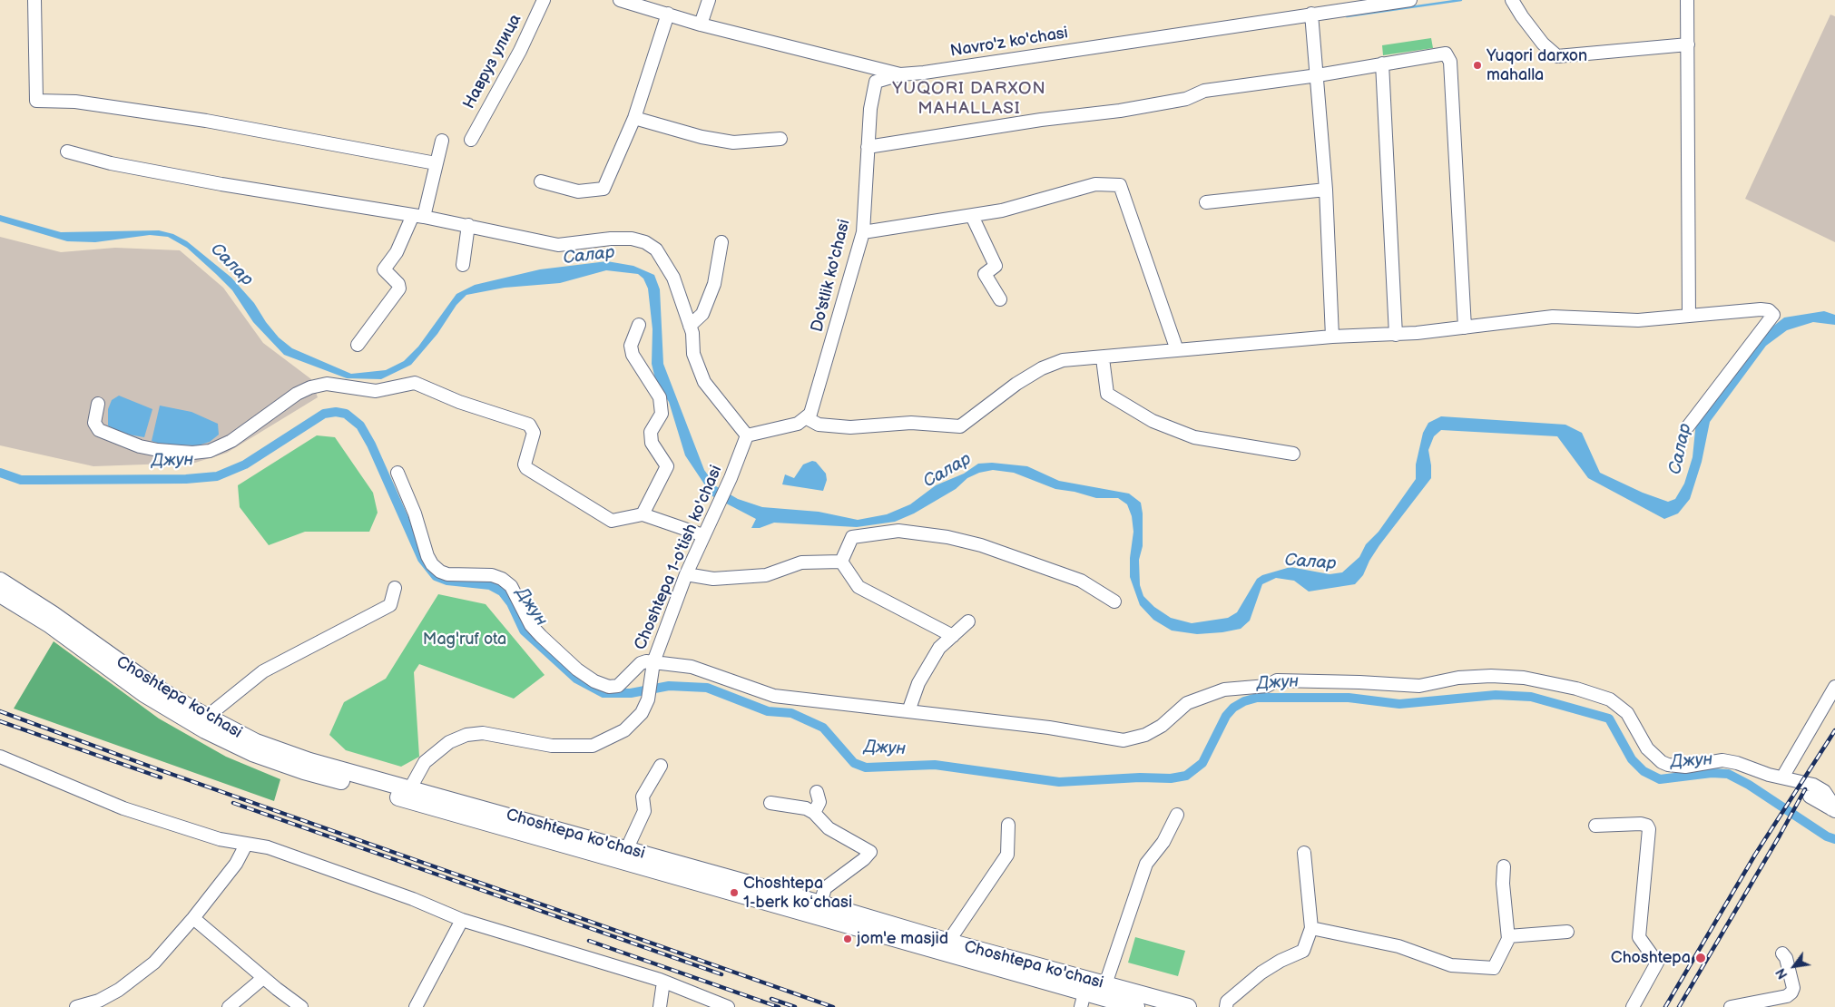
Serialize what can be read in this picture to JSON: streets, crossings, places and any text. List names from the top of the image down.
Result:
{
  "streets": {
    "main road": ["Choshtepa ko'chasi"],
    "street": [
      "Navro'z ko'chasi",
      "Навруз улица",
      "Do'stlik ko'chasi",
      "Choshtepa 1-o'tish ko'chasi"
    ]
  },
  "crossings": [
    ["Navro'z ko'chasi", "Do'stlik ko'chasi"],
    ["Choshtepa 1-o'tish ko'chasi", "Choshtepa ko'chasi"]
  ],
  "districts": ["YUQORI DARXON MAHALLASI"],
  "water": ["Салар", "Джун"],
  "parks": ["Mag'ruf ota"],
  "places": [
    "Yuqori darxon mahalla",
    "Choshtepa 1-berk koʻchasi",
    "jom'e masjid",
    "Choshtepa"
  ],
  "north": "bottom left"
}
